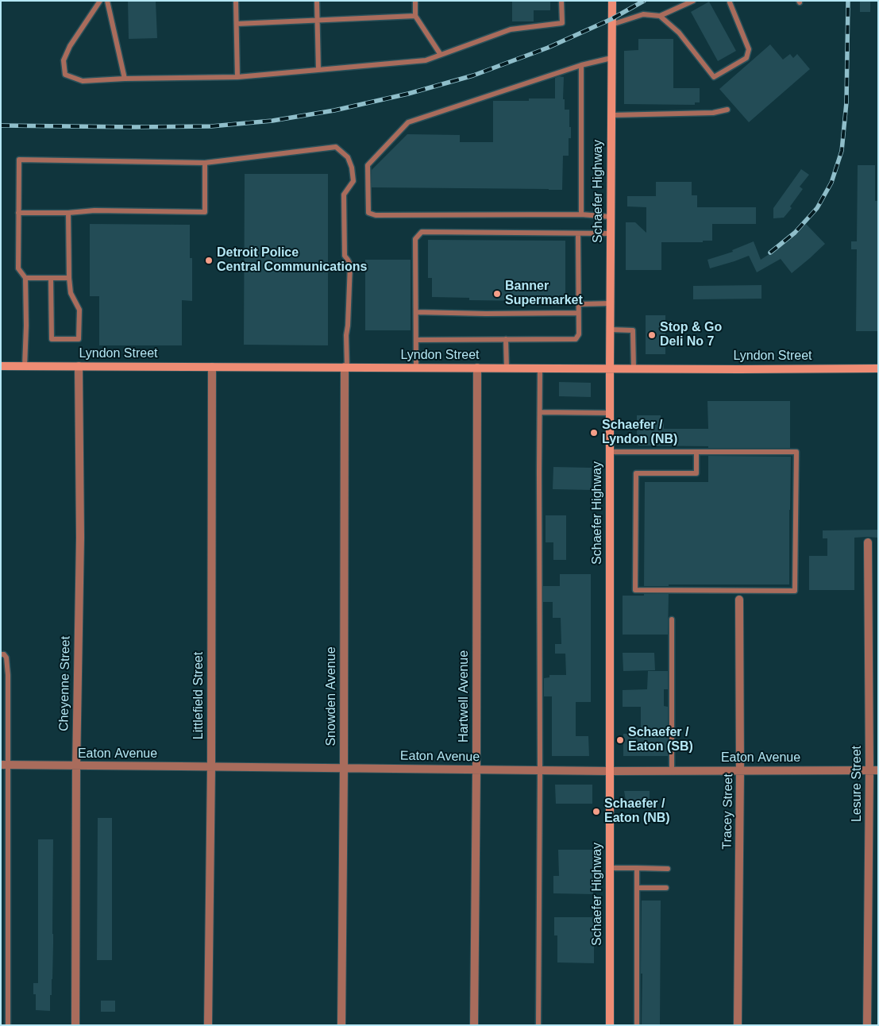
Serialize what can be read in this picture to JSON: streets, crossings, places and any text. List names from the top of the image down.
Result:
{
  "streets": {
    "street": [
      "Schaefer Highway",
      "Lyndon Street",
      "Cheyenne Street",
      "Littlefield Street",
      "Snowden Avenue",
      "Hartwell Avenue",
      "Eaton Avenue",
      "Lesure Street",
      "Tracey Street"
    ]
  },
  "crossings": [
    ["Schaefer Highway", "Lyndon Street"],
    ["Schaefer Highway", "Eaton Avenue"],
    ["Lyndon Street", "Cheyenne Street"],
    ["Lyndon Street", "Littlefield Street"],
    ["Lyndon Street", "Snowden Avenue"],
    ["Lyndon Street", "Hartwell Avenue"],
    ["Cheyenne Street", "Eaton Avenue"],
    ["Littlefield Street", "Eaton Avenue"],
    ["Snowden Avenue", "Eaton Avenue"],
    ["Hartwell Avenue", "Eaton Avenue"],
    ["Eaton Avenue", "Lesure Street"],
    ["Eaton Avenue", "Tracey Street"]
  ],
  "places": [
    "Detroit Police Central Communications",
    "Banner Supermarket",
    "Stop & Go Deli No 7",
    "Schaefer / Lyndon (NB)",
    "Schaefer / Eaton (SB)",
    "Schaefer / Eaton (NB)"
  ]
}
